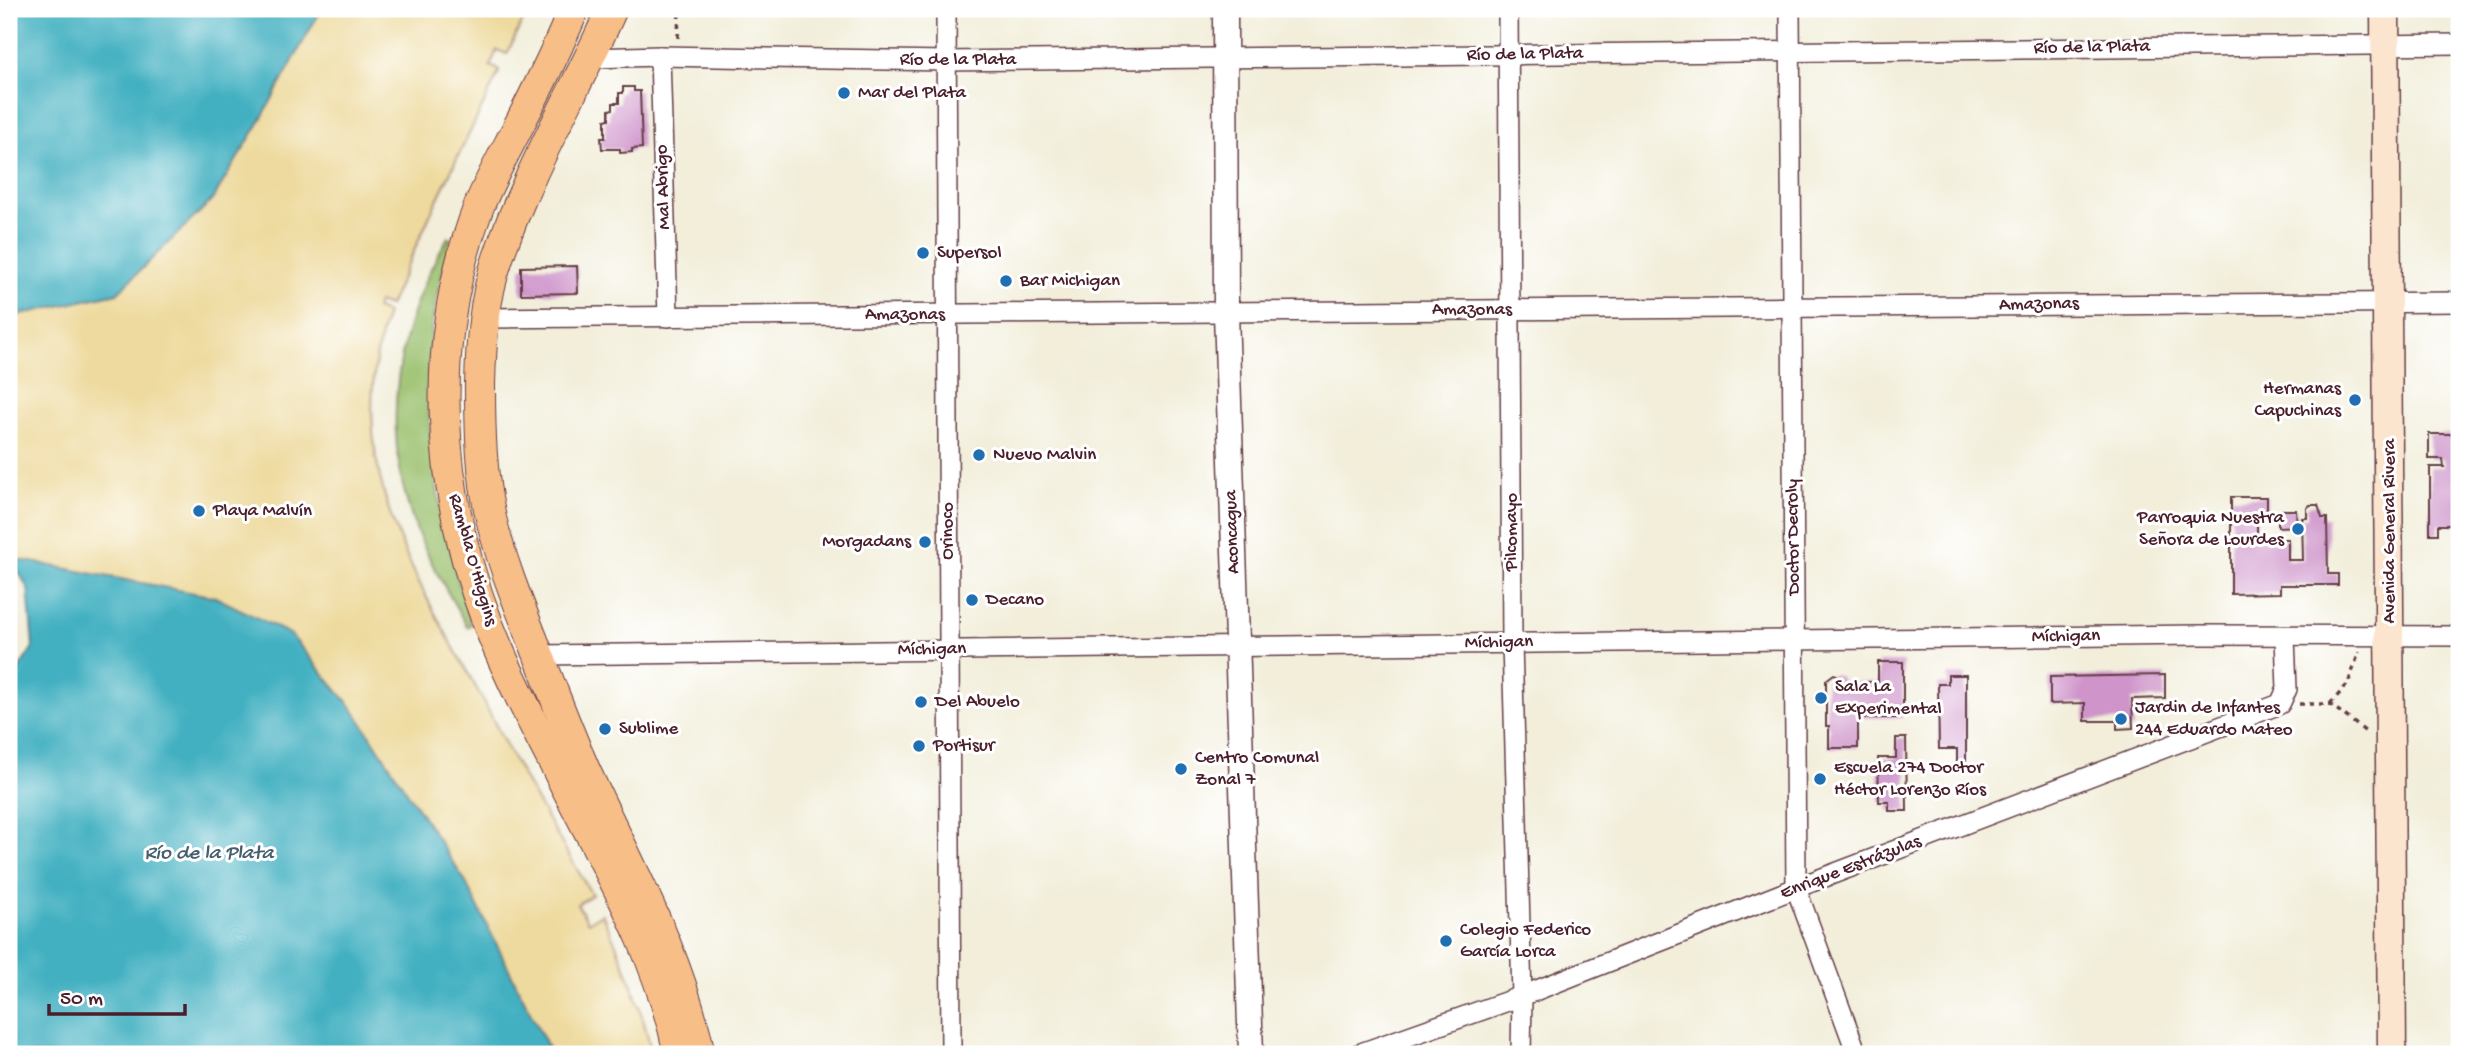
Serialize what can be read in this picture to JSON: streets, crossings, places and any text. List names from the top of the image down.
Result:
{
  "streets": {
    "main road": ["Avenida General Rivera", "Rambla O'Higgins"],
    "street": [
      "Río de la Plata",
      "Mal Abrigo",
      "Amazonas",
      "Orinoco",
      "Aconcagua",
      "Pilcomayo",
      "Doctor Decroly",
      "Míchigan",
      "Enrique Estrázulas"
    ]
  },
  "crossings": [
    ["Río de la Plata", "Mal Abrigo"],
    ["Río de la Plata", "Orinoco"],
    ["Río de la Plata", "Avenida General Rivera"],
    ["Río de la Plata", "Aconcagua"],
    ["Río de la Plata", "Pilcomayo"],
    ["Río de la Plata", "Doctor Decroly"],
    ["Río de la Plata", "Rambla O'Higgins"],
    ["Mal Abrigo", "Amazonas"],
    ["Amazonas", "Orinoco"],
    ["Amazonas", "Avenida General Rivera"],
    ["Amazonas", "Aconcagua"],
    ["Amazonas", "Pilcomayo"],
    ["Amazonas", "Doctor Decroly"],
    ["Amazonas", "Rambla O'Higgins"],
    ["Orinoco", "Míchigan"],
    ["Avenida General Rivera", "Míchigan"],
    ["Aconcagua", "Míchigan"],
    ["Pilcomayo", "Míchigan"],
    ["Pilcomayo", "Enrique Estrázulas"],
    ["Doctor Decroly", "Míchigan"],
    ["Doctor Decroly", "Enrique Estrázulas"],
    ["Rambla O'Higgins", "Míchigan"]
  ],
  "water": ["Río de la Plata"],
  "places": [
    "Mar del Plata",
    "Supersol",
    "Bar Michigan",
    "Hermanas Capuchinas",
    "Nuevo Malvin",
    "Playa Malvín",
    "Parroquia Nuestra Señora de Lourdes",
    "Morgadans",
    "Decano",
    "Sala La Experimental",
    "Del Abuelo",
    "Jardin de Infantes 244 Eduardo Mateo",
    "Sublime",
    "Portisur",
    "Centro Comunal Zonal 7",
    "Escuela 274 Doctor Héctor Lorenzo Ríos",
    "Colegio Federico García Lorca"
  ],
  "scale_bar": "50 m"
}
